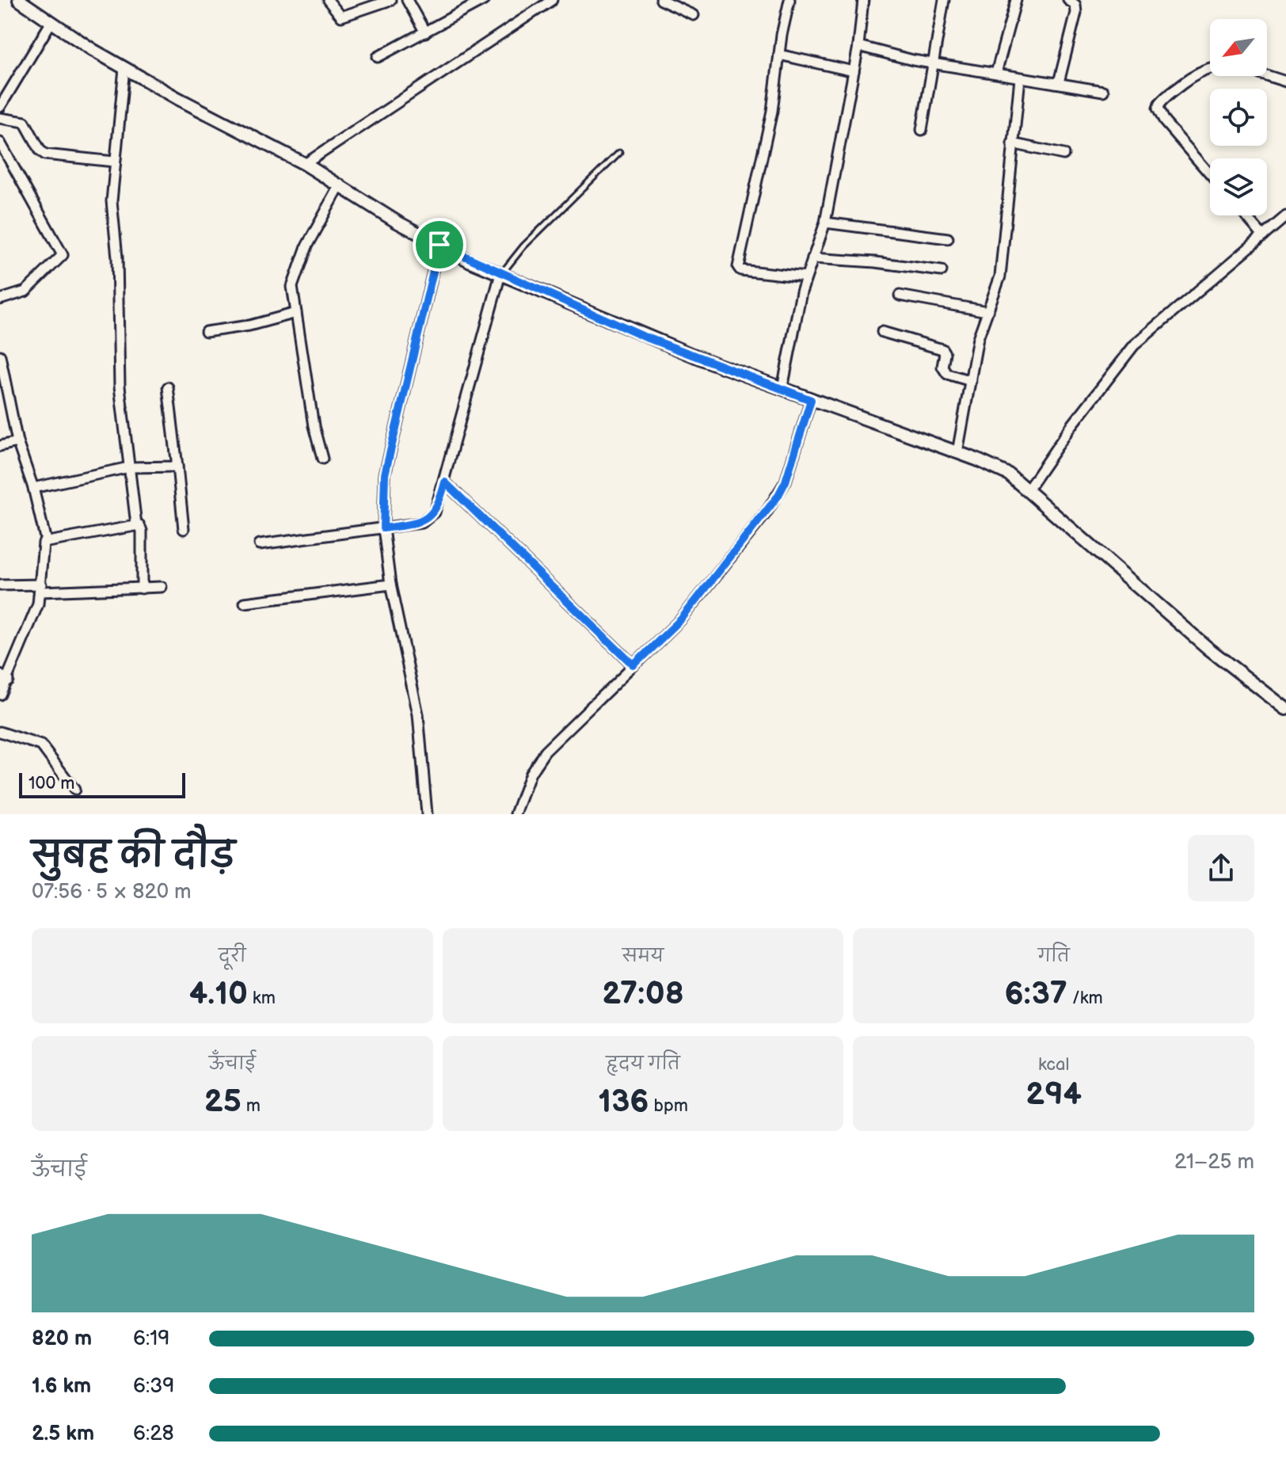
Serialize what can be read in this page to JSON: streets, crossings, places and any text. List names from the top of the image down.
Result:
{
  "scale_bar": "100 m",
  "north": "bottom left",
  "page": {
    "scale": "100 m",
    "heading": ["सुबह की दौड़", "07:56 · 5 × 820 m"],
    "stats": [
      ["दूरी", "4.10 km"],
      ["समय", "27:08"],
      ["गति", "6:37 /km"],
      ["ऊँचाई", "25 m"],
      ["हृदय गति", "136 bpm"],
      ["kcal", "294"]
    ],
    "chart": ["ऊँचाई", "21–25 m"],
    "list": [
      {
        "name": "820 m",
        "note": "6:19"
      },
      {
        "name": "1.6 km",
        "note": "6:39"
      },
      {
        "name": "2.5 km",
        "note": "6:28"
      }
    ]
  }
}
